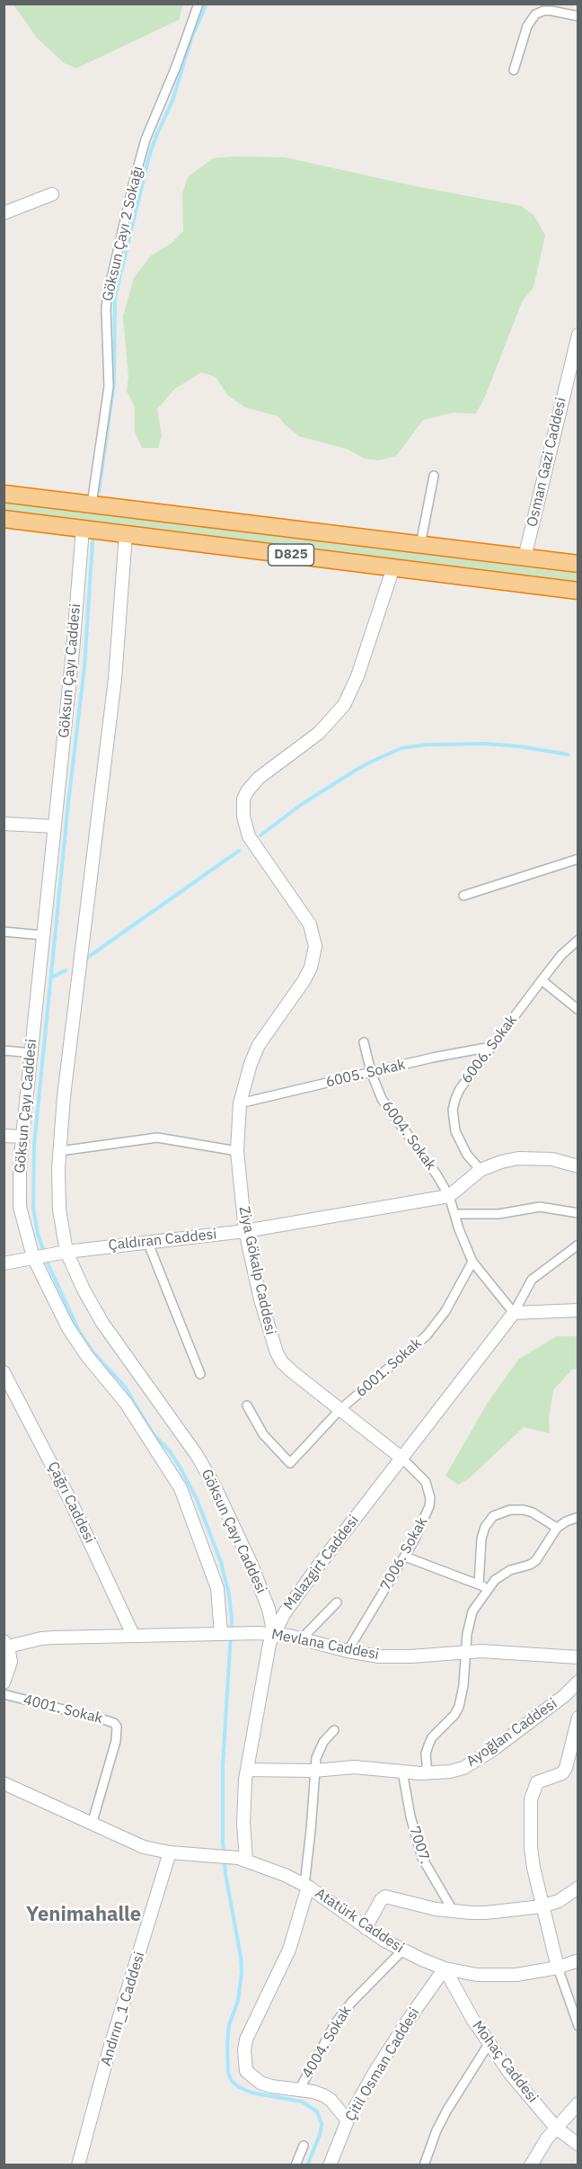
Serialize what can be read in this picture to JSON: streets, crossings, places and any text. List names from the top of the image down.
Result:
{
  "streets": {
    "highway": ["D825"],
    "street": [
      "Göksun Çayı 2 Sokağı",
      "Osman Gazi Caddesi",
      "Göksun Çayı Caddesi",
      "6006. Sokak",
      "6005. Sokak",
      "6004. Sokak",
      "Çaldıran Caddesi",
      "Ziya Gökalp Caddesi",
      "6001. Sokak",
      "Çağrı Caddesi",
      "7006. Sokak",
      "Malazgirt Caddesi",
      "Mevlana Caddesi",
      "4001. Sokak",
      "Ayoğlan Caddesi",
      "7007.",
      "Atatürk Caddesi",
      "Andırın_1 Caddesi",
      "4004. Sokak",
      "Mohaç Caddesi",
      "Çitil Osman Caddesi"
    ]
  },
  "crossings": [
    ["Göksun Çayı 2 Sokağı", "D825"],
    ["Osman Gazi Caddesi", "D825"],
    ["D825", "Göksun Çayı Caddesi"],
    ["D825", "Ziya Gökalp Caddesi"],
    ["Göksun Çayı Caddesi", "Çaldıran Caddesi"],
    ["Göksun Çayı Caddesi", "Malazgirt Caddesi"],
    ["Göksun Çayı Caddesi", "Mevlana Caddesi"],
    ["6006. Sokak", "6005. Sokak"],
    ["6005. Sokak", "6004. Sokak"],
    ["6005. Sokak", "Ziya Gökalp Caddesi"],
    ["6004. Sokak", "Çaldıran Caddesi"],
    ["6004. Sokak", "6001. Sokak"],
    ["6004. Sokak", "Malazgirt Caddesi"],
    ["Çaldıran Caddesi", "Ziya Gökalp Caddesi"],
    ["Ziya Gökalp Caddesi", "6001. Sokak"],
    ["Ziya Gökalp Caddesi", "7006. Sokak"],
    ["Ziya Gökalp Caddesi", "Malazgirt Caddesi"],
    ["Çağrı Caddesi", "Mevlana Caddesi"],
    ["7006. Sokak", "Malazgirt Caddesi"],
    ["7006. Sokak", "Mevlana Caddesi"],
    ["Malazgirt Caddesi", "Mevlana Caddesi"],
    ["Malazgirt Caddesi", "Ayoğlan Caddesi"],
    ["Malazgirt Caddesi", "Atatürk Caddesi"],
    ["4001. Sokak", "Atatürk Caddesi"],
    ["Ayoğlan Caddesi", "7007."],
    ["Atatürk Caddesi", "Andırın_1 Caddesi"],
    ["Atatürk Caddesi", "4004. Sokak"],
    ["Atatürk Caddesi", "Mohaç Caddesi"],
    ["Atatürk Caddesi", "Çitil Osman Caddesi"],
    ["Mohaç Caddesi", "Çitil Osman Caddesi"]
  ],
  "districts": ["Yenimahalle"]
}
